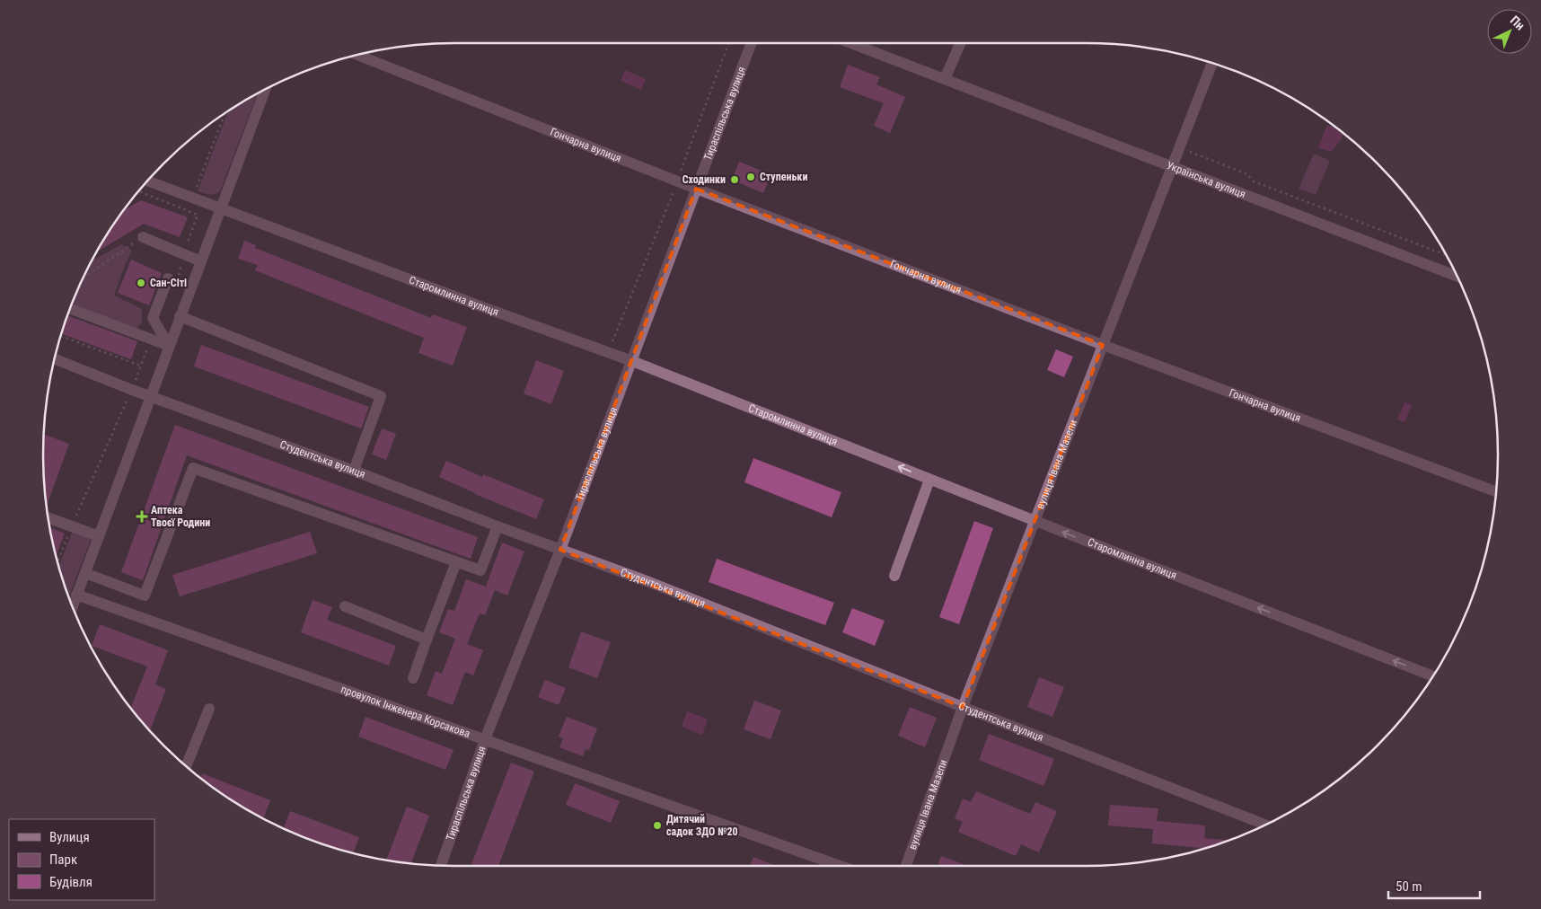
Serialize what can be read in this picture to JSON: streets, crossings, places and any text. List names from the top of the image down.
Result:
{
  "streets": {
    "street": [
      "Тираспільська вулиця",
      "Гончарна вулиця",
      "Українська вулиця",
      "Старомлинна вулиця",
      "Студентська вулиця",
      "вулиця Івана Мазепи",
      "провулок Інженера Корсакова"
    ]
  },
  "crossings": [
    ["Тираспільська вулиця", "Гончарна вулиця"],
    ["Тираспільська вулиця", "Старомлинна вулиця"],
    ["Тираспільська вулиця", "Студентська вулиця"],
    ["Тираспільська вулиця", "провулок Інженера Корсакова"],
    ["Гончарна вулиця", "вулиця Івана Мазепи"],
    ["Українська вулиця", "вулиця Івана Мазепи"],
    ["Старомлинна вулиця", "вулиця Івана Мазепи"],
    ["Студентська вулиця", "вулиця Івана Мазепи"]
  ],
  "one_way": ["Старомлинна вулиця"],
  "places": {
    "other": [
      "Ступеньки",
      "Сходинки",
      "Сан-Сіті",
      "Дитячий садок ЗДО №20"
    ],
    "health": ["Аптека Твоєї Родини"]
  },
  "legend": ["Вулиця", "Парк", "Будівля"],
  "scale_bar": "50 m",
  "north": "top right"
}
